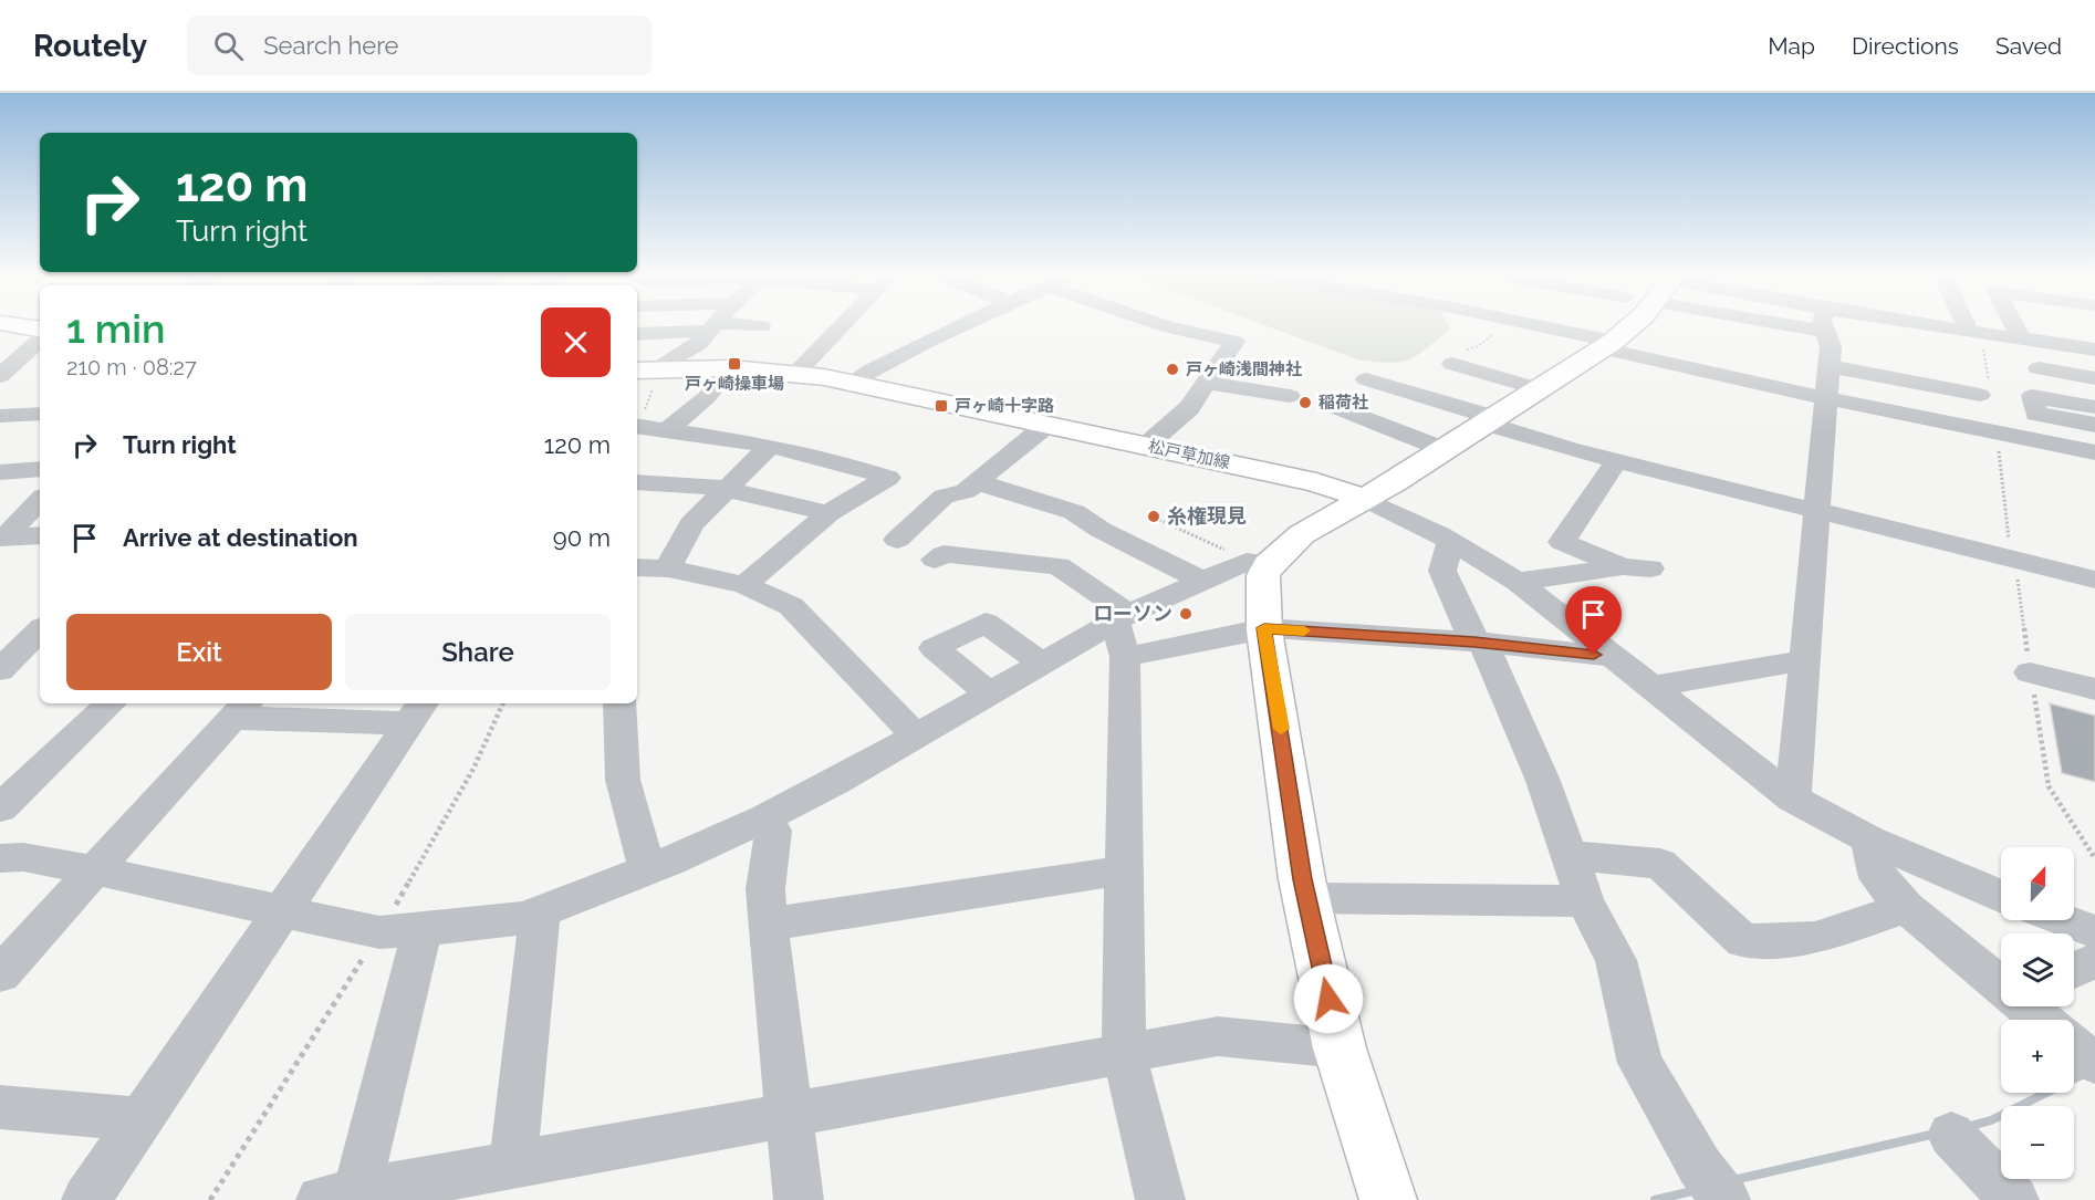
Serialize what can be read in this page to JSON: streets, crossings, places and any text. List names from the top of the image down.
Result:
{
  "streets": {
    "main road": ["松戸草加線"]
  },
  "places": {
    "transit": ["戸ヶ崎操車場", "戸ヶ崎十字路"],
    "other": [
      "戸ヶ崎浅間神社",
      "稲荷社",
      "糸権現見",
      "ローソン"
    ]
  },
  "north": "top",
  "page": {
    "header": "Routely",
    "search": "Search here",
    "nav": ["Map", "Directions", "Saved"],
    "turn": ["120 m", "Turn right"],
    "heading": ["1 min", "210 m · 08:27"],
    "list": [
      {
        "name": "Turn right",
        "value": "120 m"
      },
      {
        "name": "Arrive at destination",
        "value": "90 m"
      }
    ],
    "buttons": ["Exit", "Share"],
    "map_buttons": ["+", "−"]
  }
}
